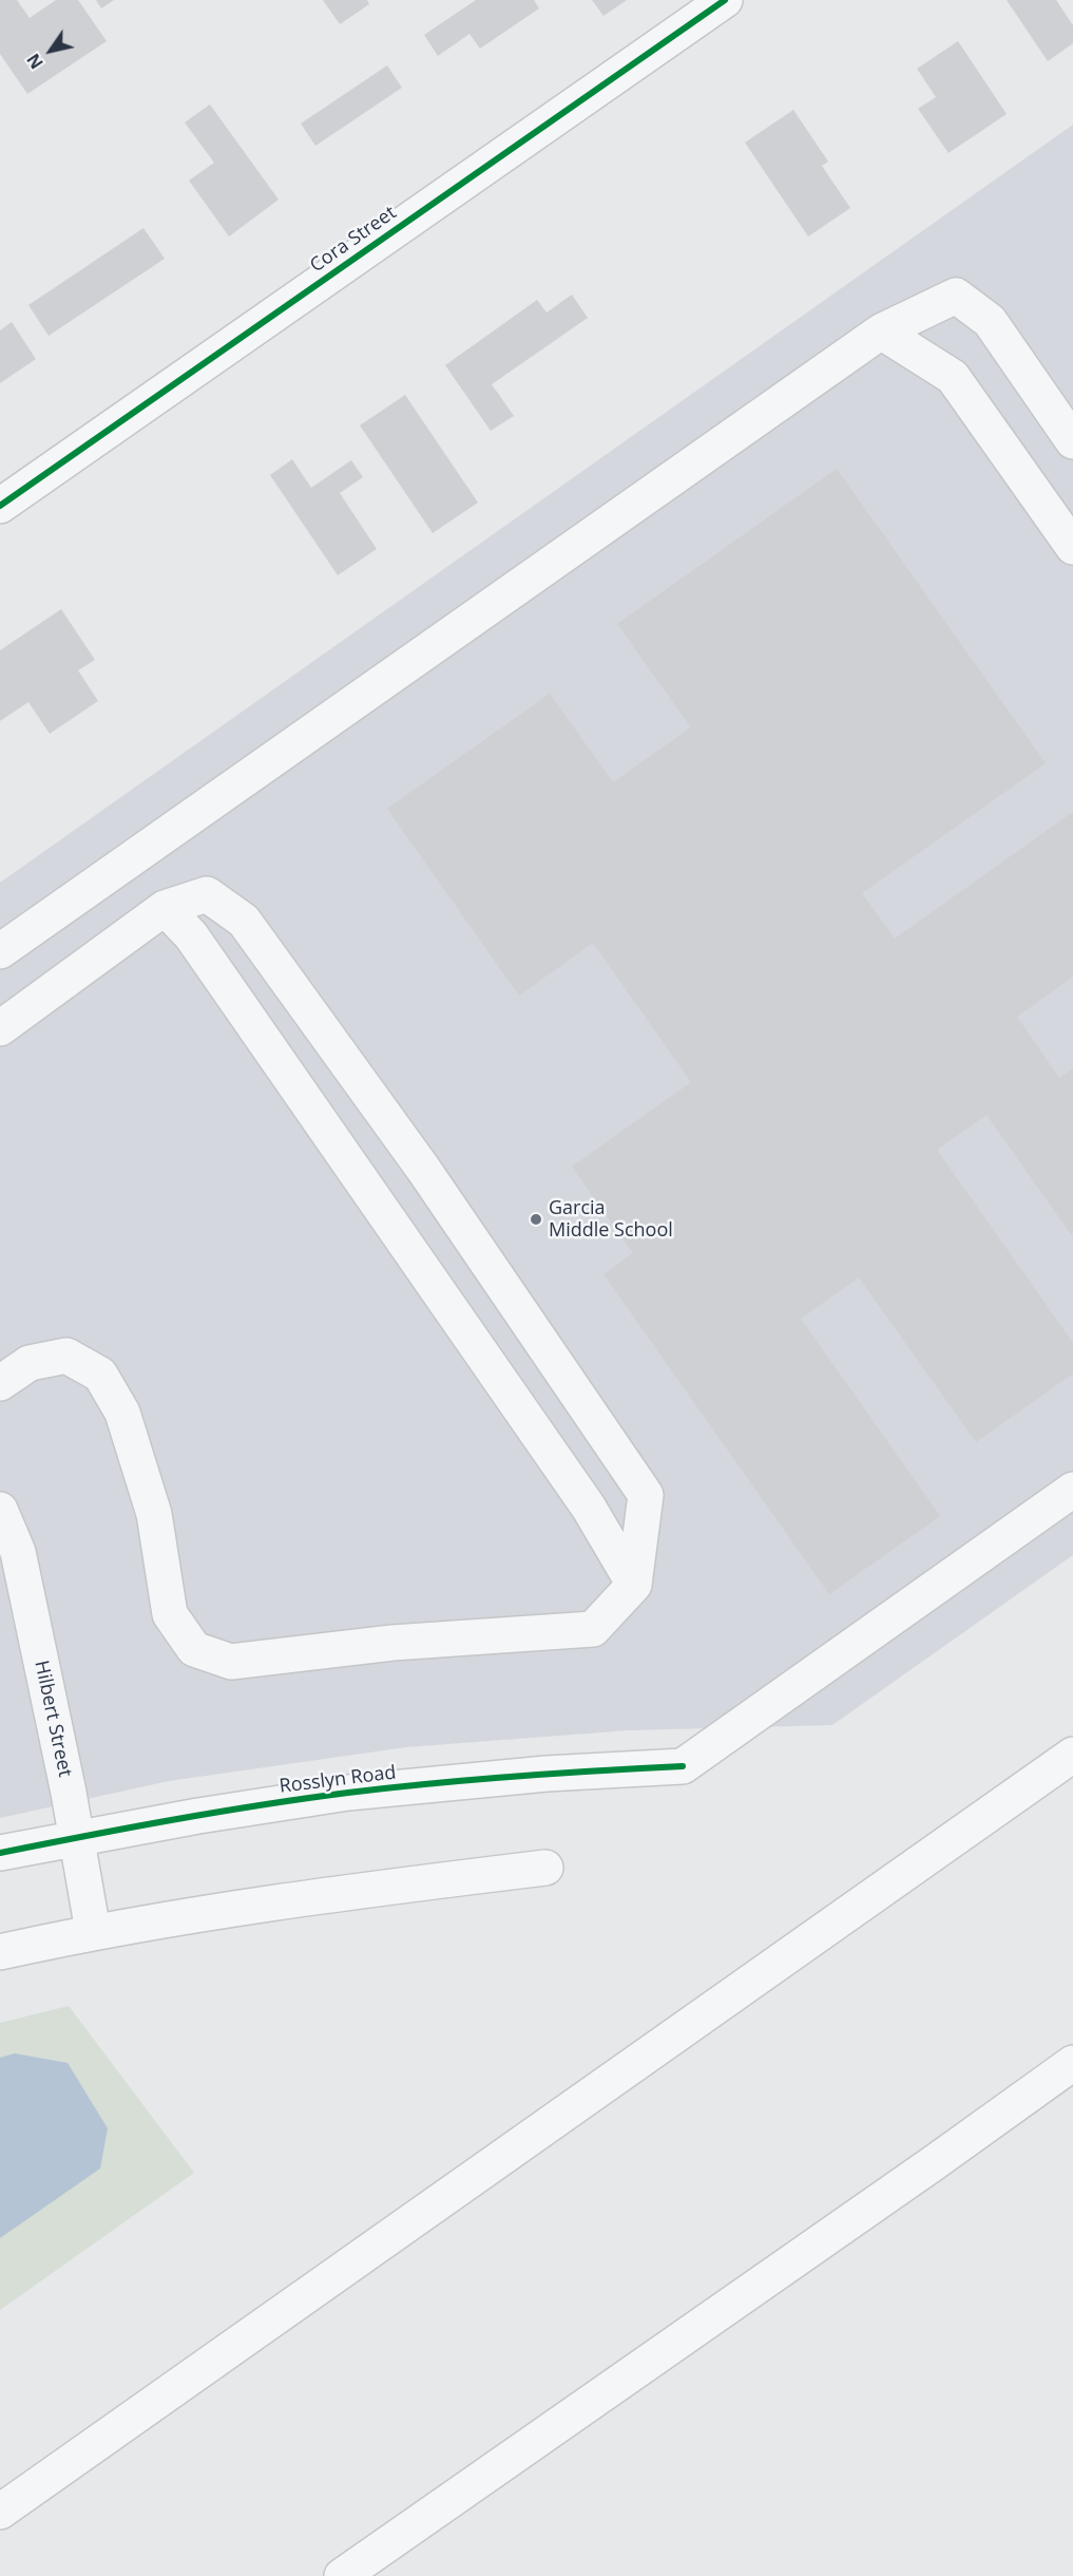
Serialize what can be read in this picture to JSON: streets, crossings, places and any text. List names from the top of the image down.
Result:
{
  "streets": {
    "street": ["Cora Street", "Hilbert Street", "Rosslyn Road"]
  },
  "crossings": [
    ["Hilbert Street", "Rosslyn Road"]
  ],
  "places": ["Garcia Middle School"],
  "north": "bottom left"
}
